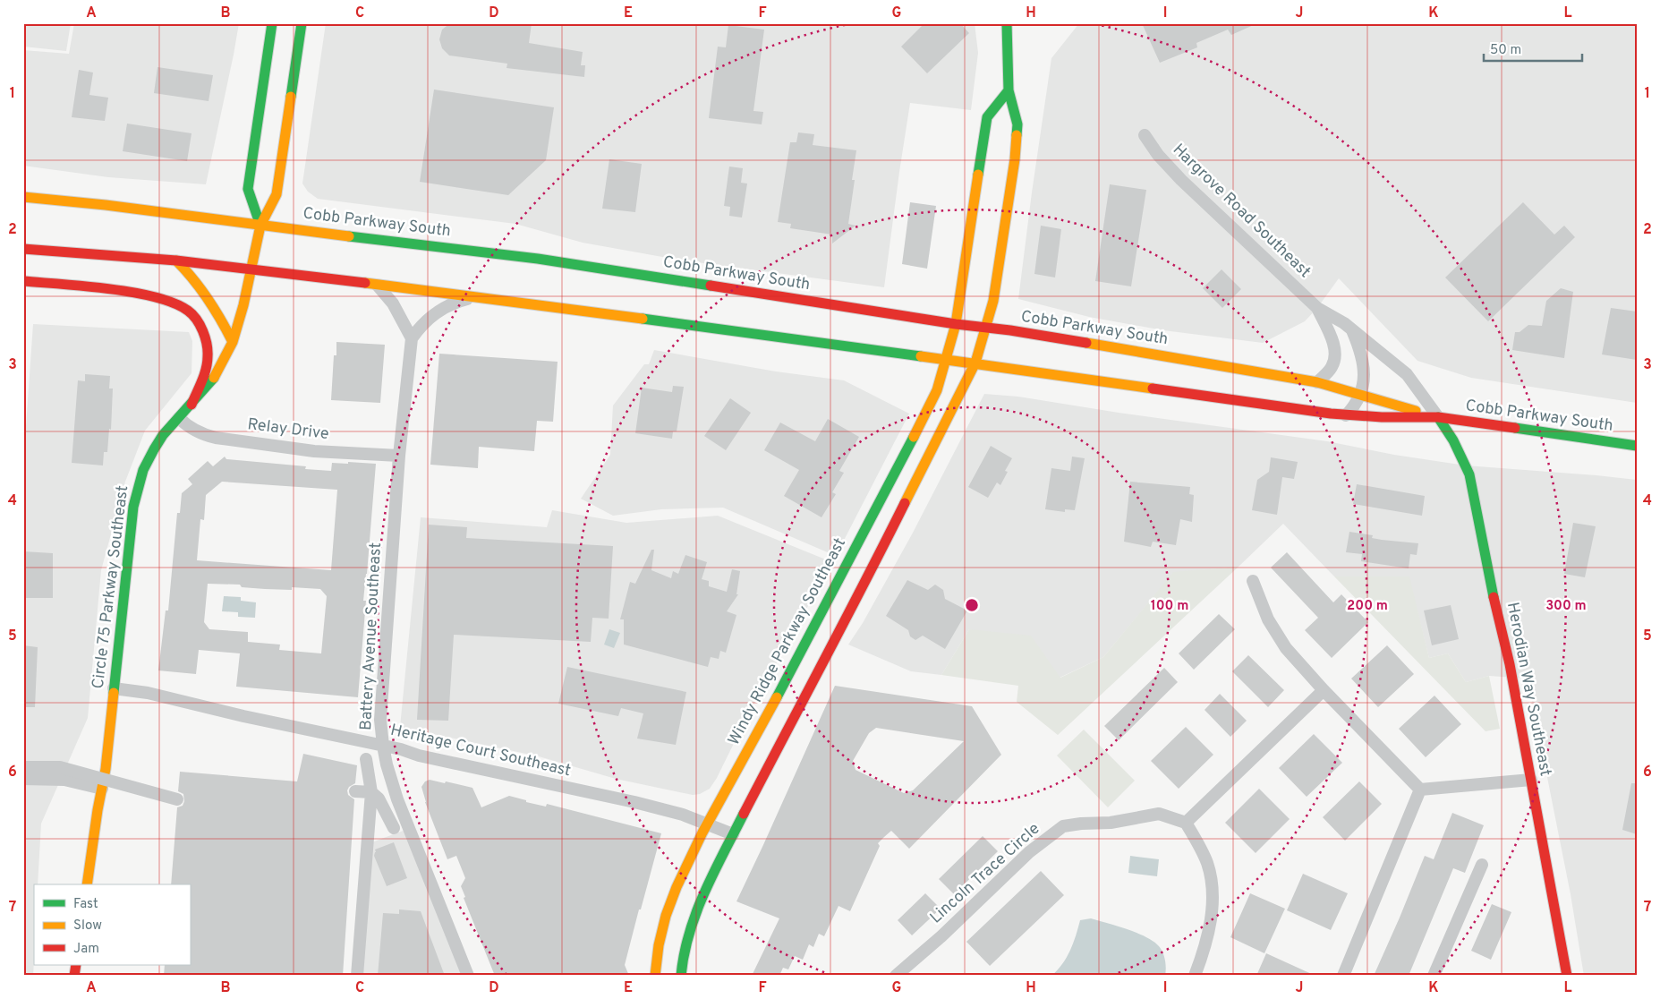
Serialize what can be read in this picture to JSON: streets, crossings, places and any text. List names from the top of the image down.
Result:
{
  "streets": {
    "main road": [
      "Cobb Parkway South",
      "Circle 75 Parkway Southeast",
      "Windy Ridge Parkway Southeast",
      "Herodian Way Southeast"
    ],
    "street": [
      "Hargrove Road Southeast",
      "Relay Drive",
      "Battery Avenue Southeast",
      "Heritage Court Southeast",
      "Lincoln Trace Circle"
    ]
  },
  "crossings": [
    ["Hargrove Road Southeast", "Cobb Parkway South"],
    ["Hargrove Road Southeast", "Herodian Way Southeast"],
    ["Cobb Parkway South", "Circle 75 Parkway Southeast"],
    ["Cobb Parkway South", "Windy Ridge Parkway Southeast"],
    ["Cobb Parkway South", "Herodian Way Southeast"],
    ["Relay Drive", "Circle 75 Parkway Southeast"],
    ["Relay Drive", "Battery Avenue Southeast"],
    ["Circle 75 Parkway Southeast", "Heritage Court Southeast"],
    ["Battery Avenue Southeast", "Heritage Court Southeast"],
    ["Windy Ridge Parkway Southeast", "Heritage Court Southeast"]
  ],
  "legend": ["Fast", "Slow", "Jam"],
  "scale_bar": "50 m",
  "grid": {
    "columns": [
      "A",
      "B",
      "C",
      "D",
      "E",
      "F",
      "G",
      "H",
      "I",
      "J",
      "K",
      "L"
    ],
    "rows": [
      "1",
      "2",
      "3",
      "4",
      "5",
      "6",
      "7"
    ]
  },
  "rings": ["100 m", "200 m", "300 m"]
}
